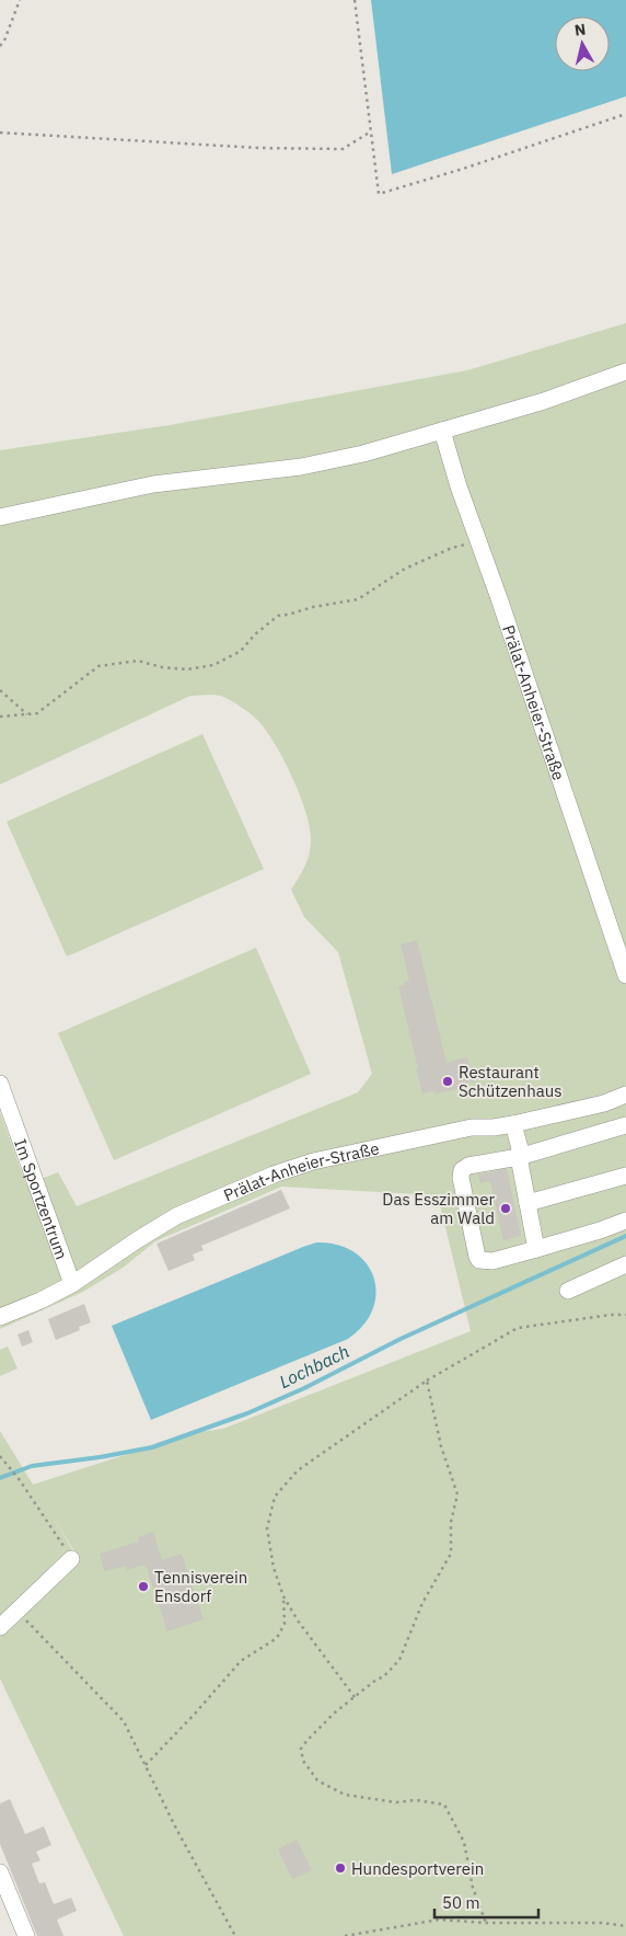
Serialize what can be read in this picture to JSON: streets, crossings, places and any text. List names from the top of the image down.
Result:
{
  "streets": {
    "street": ["Prälat-Anheier-Straße", "Im Sportzentrum"]
  },
  "crossings": [
    ["Prälat-Anheier-Straße", "Im Sportzentrum"]
  ],
  "water": ["Lochbach"],
  "places": [
    "Restaurant Schützenhaus",
    "Das Esszimmer am Wald",
    "Tennisverein Ensdorf",
    "Hundesportverein"
  ],
  "scale_bar": "50 m",
  "north": "top"
}
